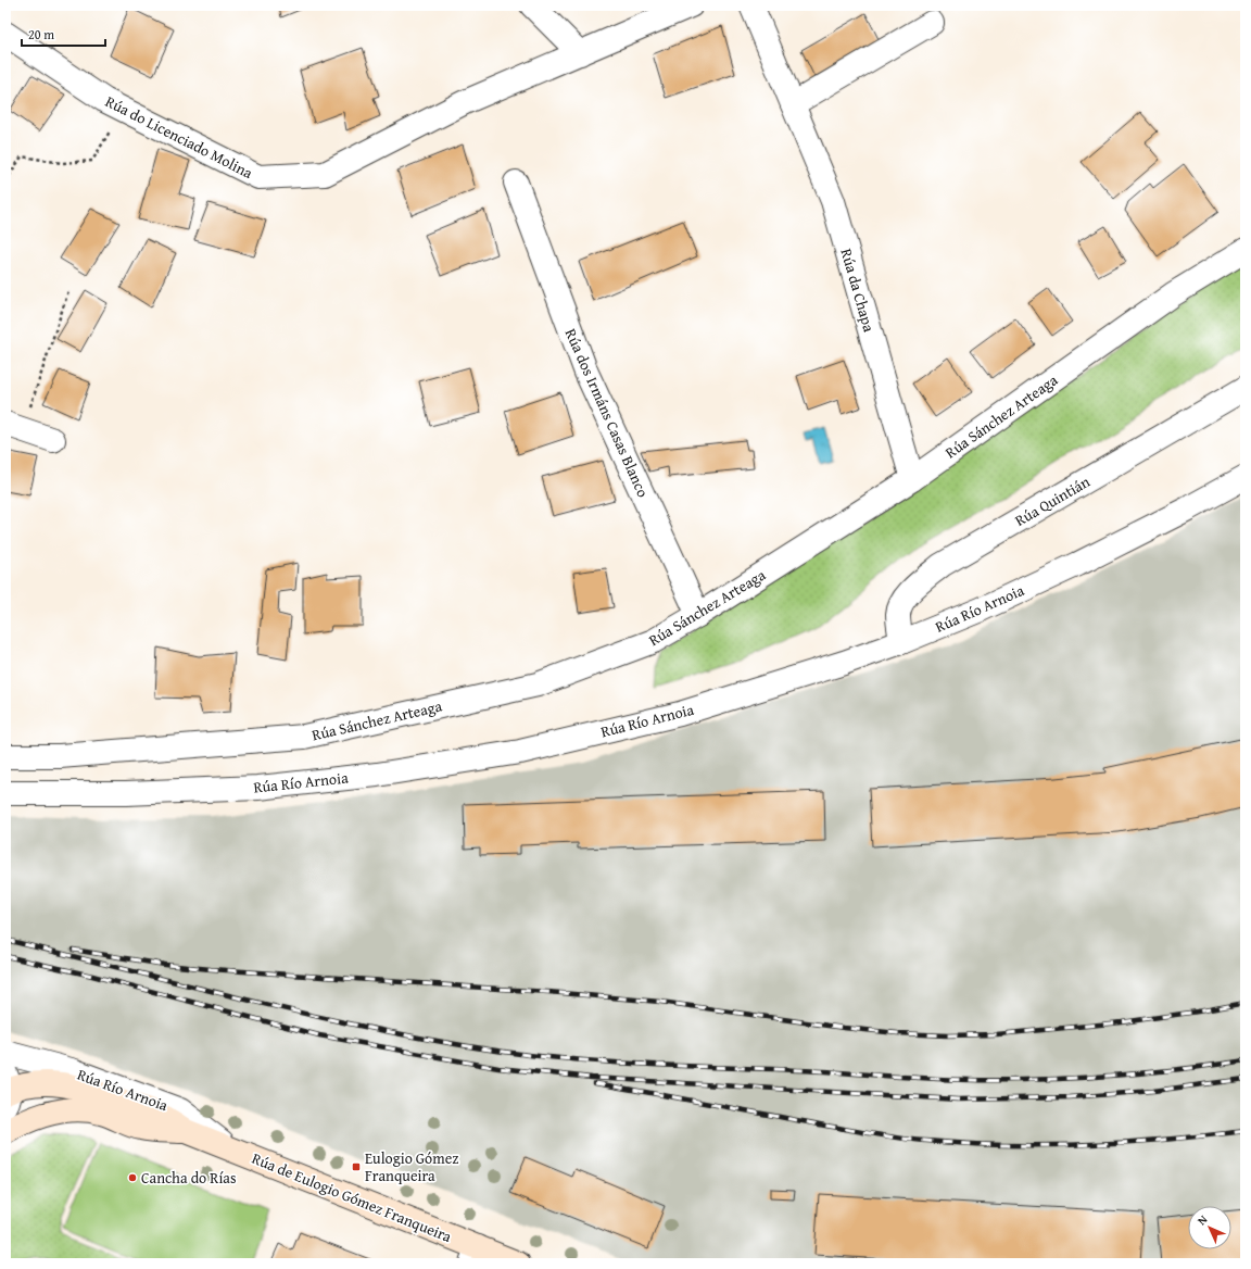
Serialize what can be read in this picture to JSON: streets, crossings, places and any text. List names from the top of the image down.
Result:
{
  "streets": {
    "main road": ["Rúa de Eulogio Gómez Franqueira"],
    "street": [
      "Rúa do Licenciado Molina",
      "Rúa da Chapa",
      "Rúa dos Irmáns Casas Blanco",
      "Rúa Sánchez Arteaga",
      "Rúa Quintián",
      "Rúa Río Arnoia"
    ]
  },
  "crossings": [
    ["Rúa da Chapa", "Rúa Sánchez Arteaga"],
    ["Rúa dos Irmáns Casas Blanco", "Rúa Sánchez Arteaga"],
    ["Rúa Quintián", "Rúa Río Arnoia"],
    ["Rúa Río Arnoia", "Rúa de Eulogio Gómez Franqueira"]
  ],
  "places": {
    "transit": ["Eulogio Gómez Franqueira"],
    "other": ["Cancha do Rías"]
  },
  "scale_bar": "20 m",
  "north": "top left"
}
